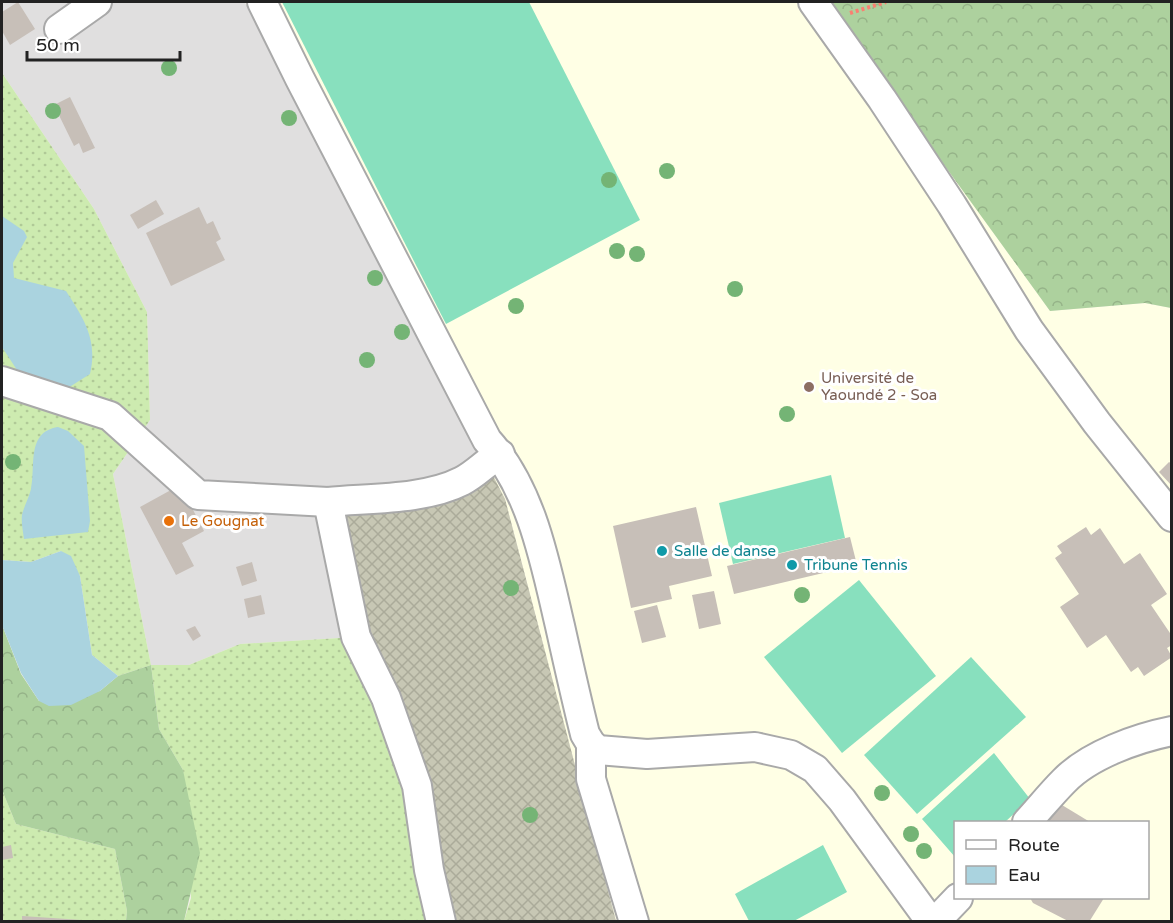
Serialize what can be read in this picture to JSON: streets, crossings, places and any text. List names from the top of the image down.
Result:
{
  "places": [
    "Université de Yaoundé 2 - Soa",
    "Le Gougnat",
    "Salle de danse",
    "Tribune Tennis"
  ],
  "legend": ["Route", "Eau"],
  "scale_bar": "50 m"
}
